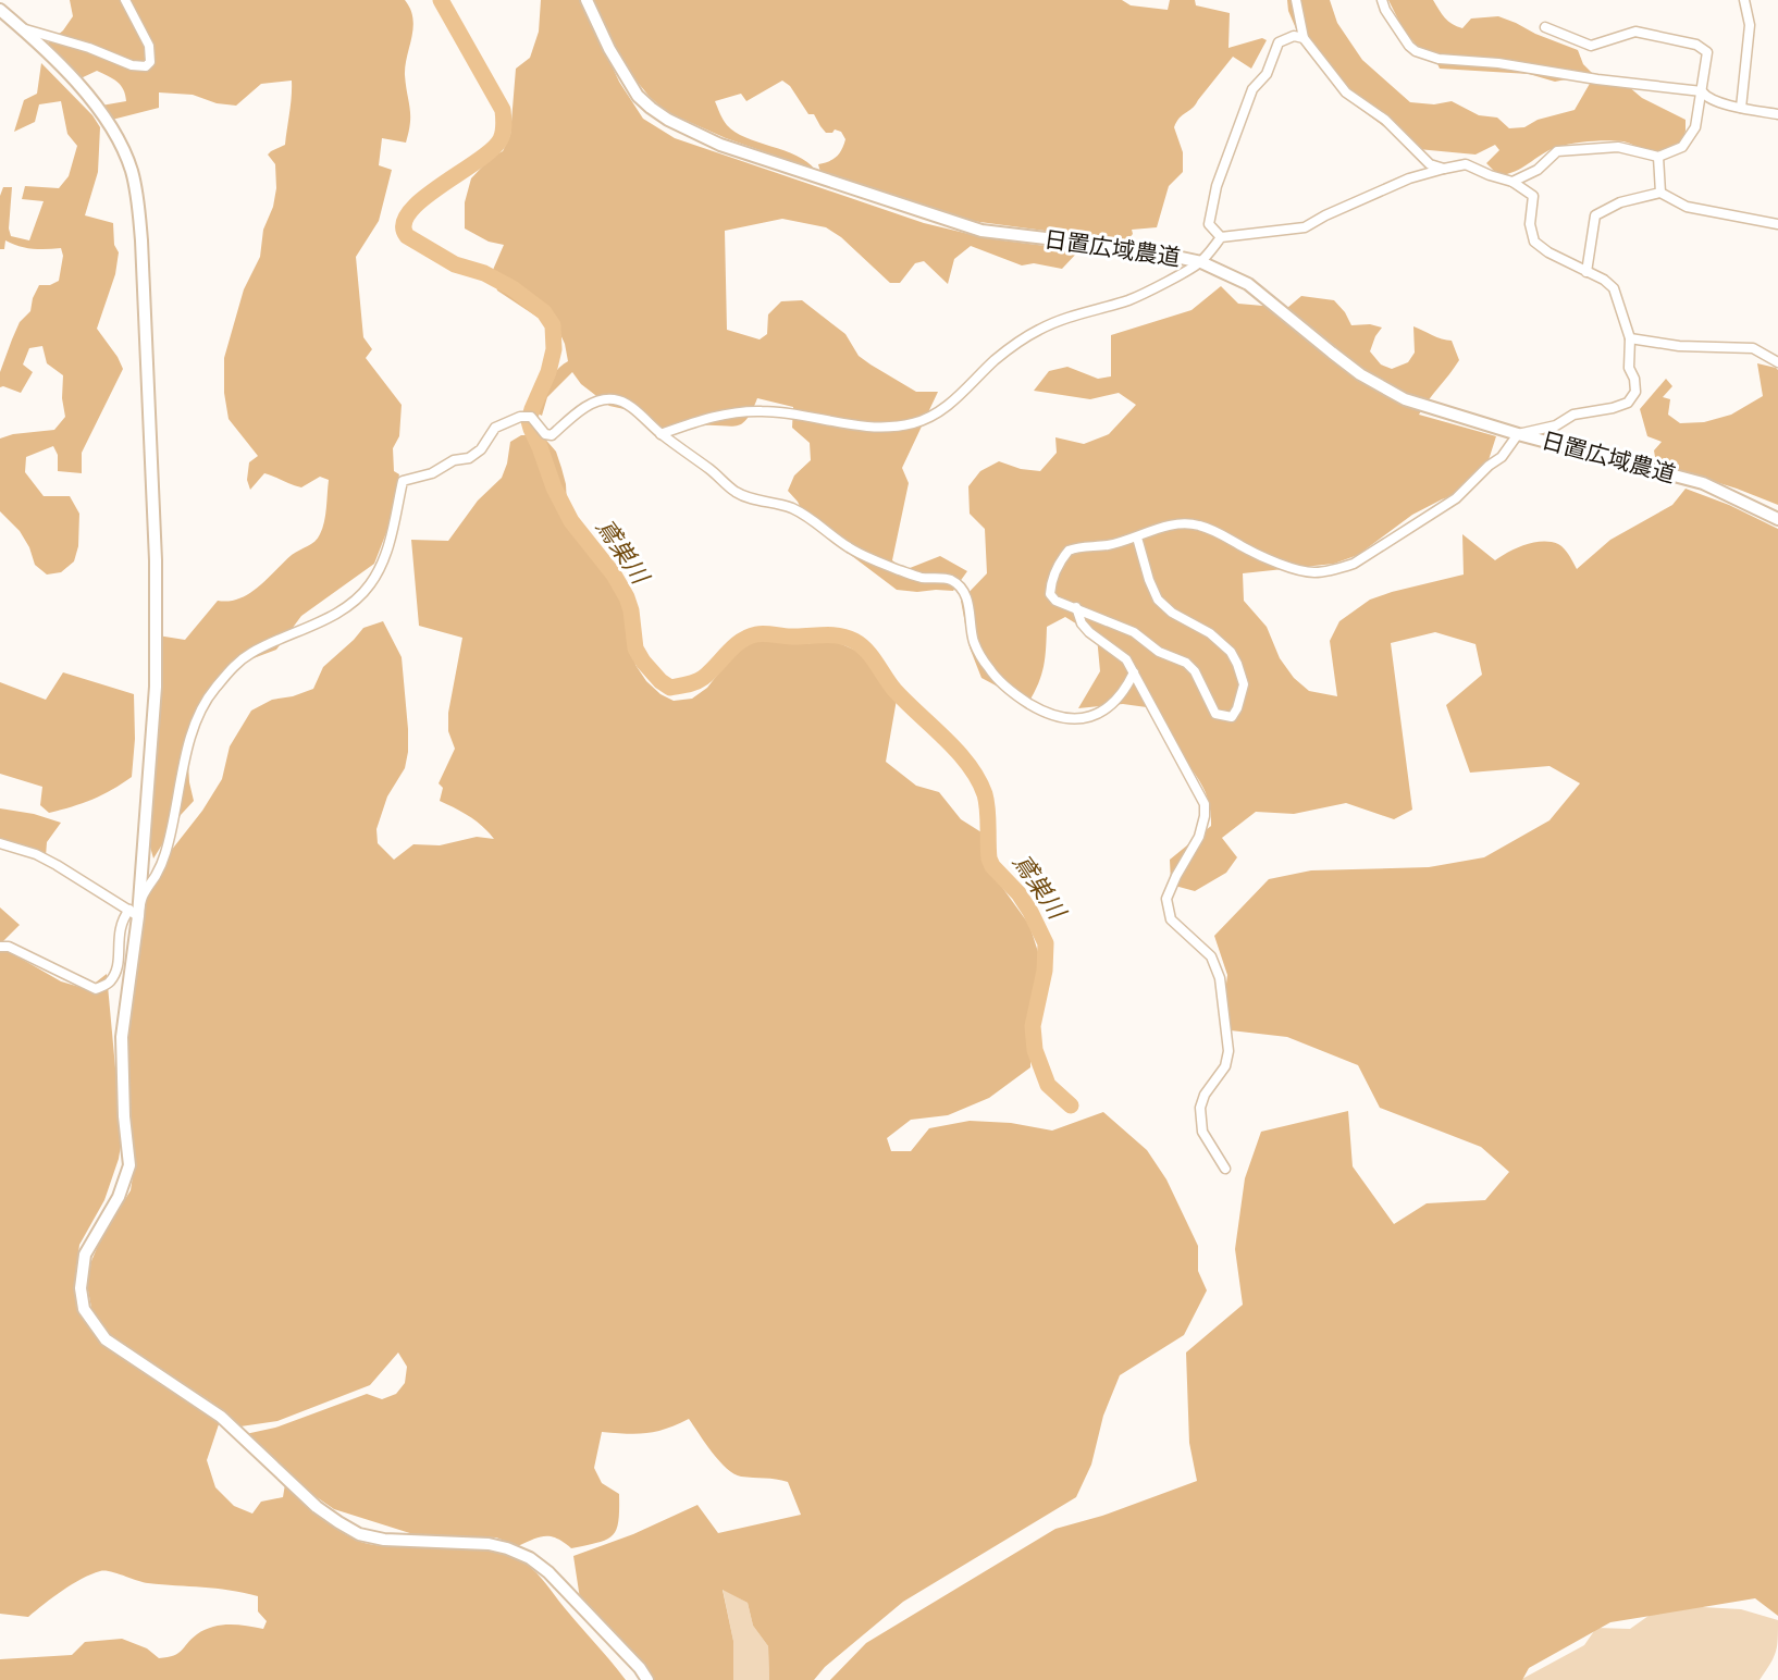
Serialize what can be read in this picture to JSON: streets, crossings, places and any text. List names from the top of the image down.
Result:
{
  "streets": {
    "street": ["日置広域農道"]
  },
  "water": ["鳶巣川"]
}
